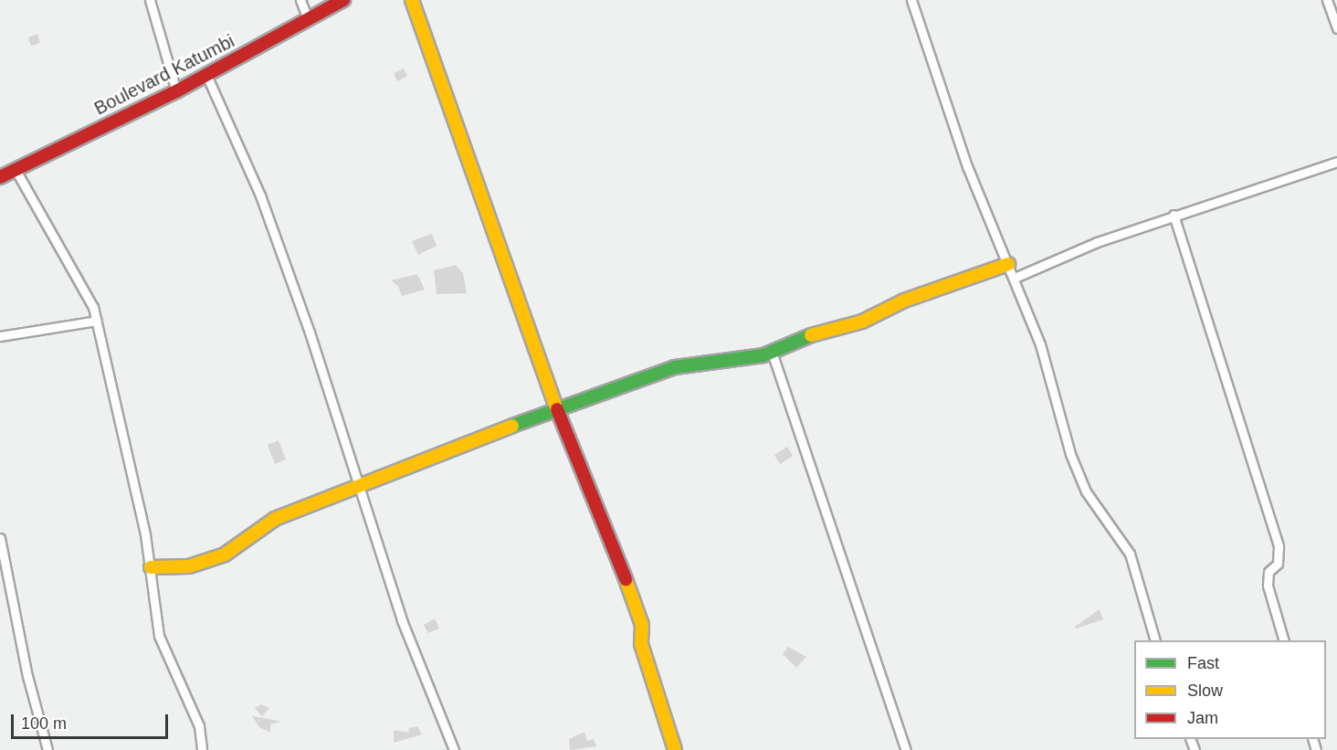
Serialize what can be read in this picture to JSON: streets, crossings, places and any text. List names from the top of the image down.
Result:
{
  "streets": {
    "street": ["Boulevard Katumbi"]
  },
  "legend": ["Fast", "Slow", "Jam"],
  "scale_bar": "100 m"
}
